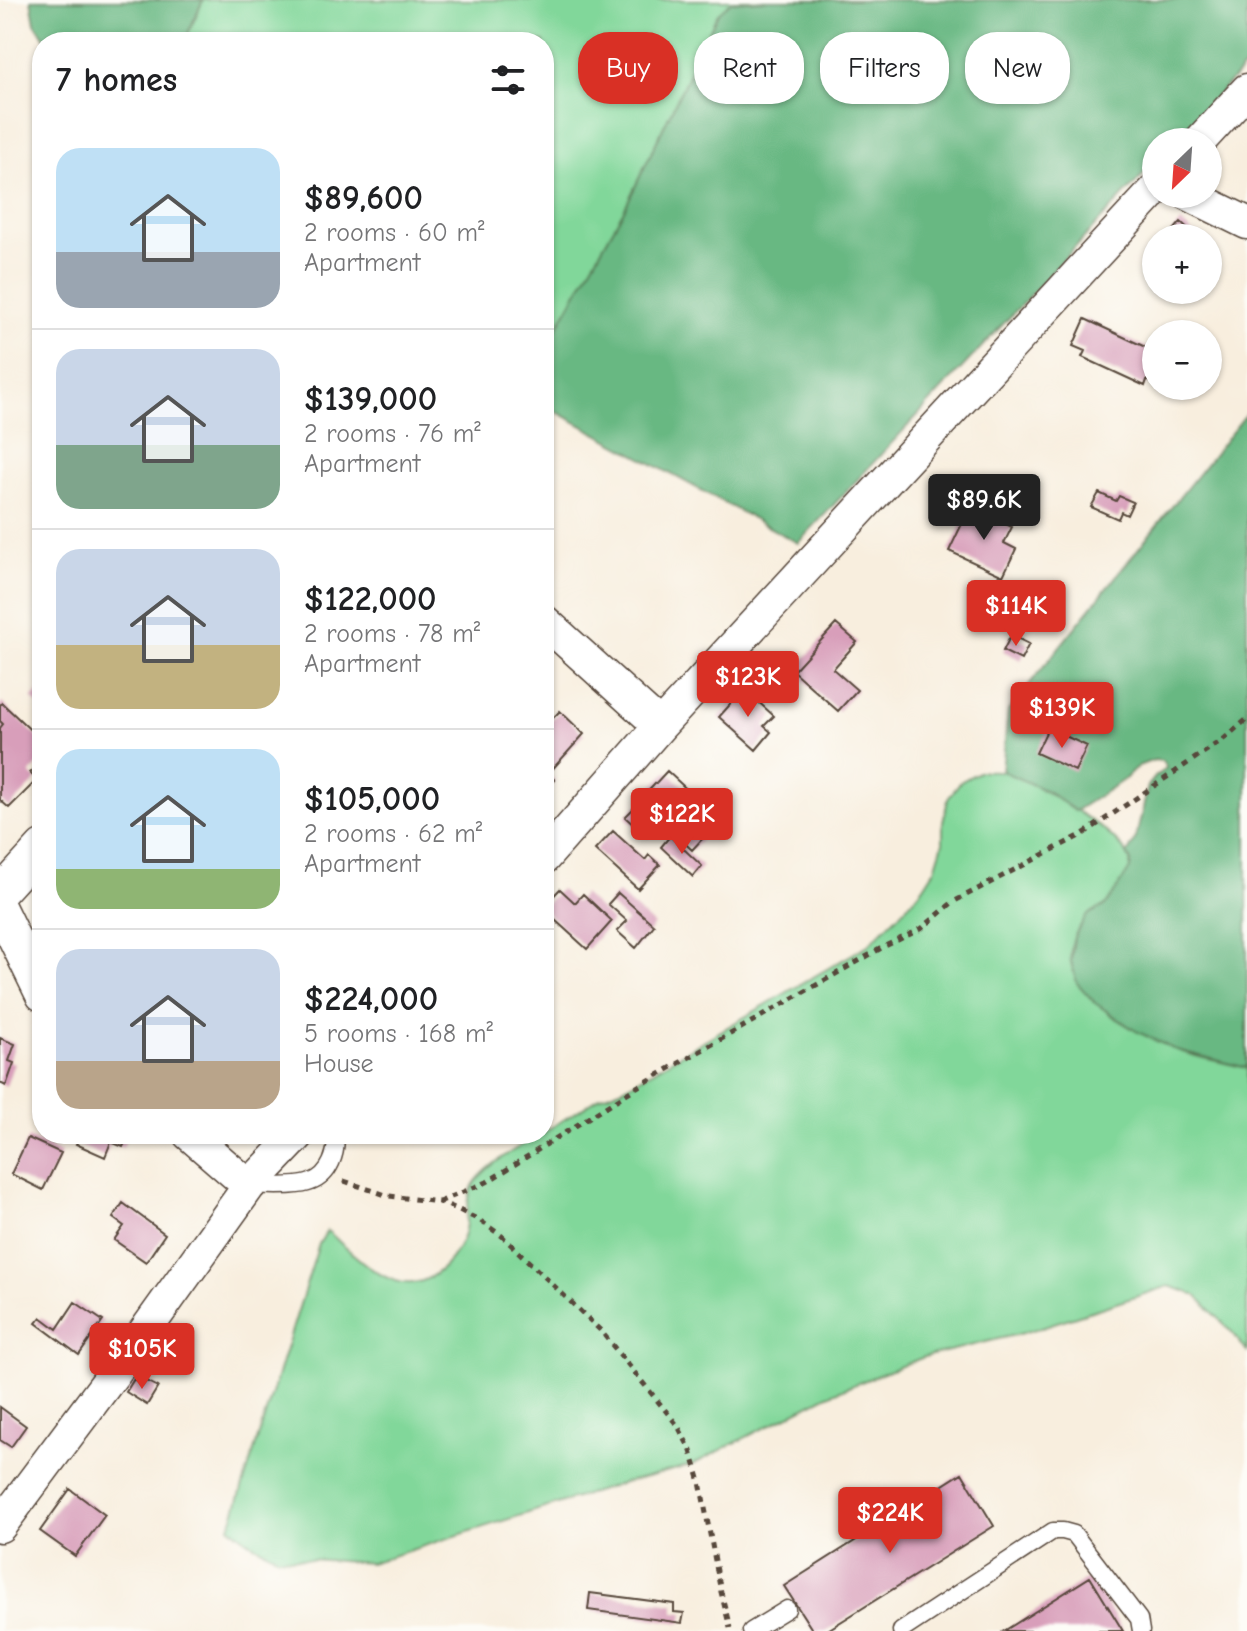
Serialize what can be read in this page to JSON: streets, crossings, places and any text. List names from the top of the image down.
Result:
{
  "north": "bottom left",
  "page": {
    "chip": [
      "Buy",
      "Rent",
      "Filters",
      "New"
    ],
    "heading": "7 homes",
    "map_buttons": ["+", "−"],
    "list": [
      {
        "name": "$89,600",
        "note": "2 rooms · 60 m² · Apartment"
      },
      {
        "name": "$139,000",
        "note": "2 rooms · 76 m² · Apartment"
      },
      {
        "name": "$122,000",
        "note": "2 rooms · 78 m² · Apartment"
      },
      {
        "name": "$105,000",
        "note": "2 rooms · 62 m² · Apartment"
      },
      {
        "name": "$224,000",
        "note": "5 rooms · 168 m² · House"
      }
    ],
    "price": [
      "$89.6K",
      "$114K",
      "$123K",
      "$139K",
      "$122K",
      "$105K",
      "$224K"
    ]
  }
}
